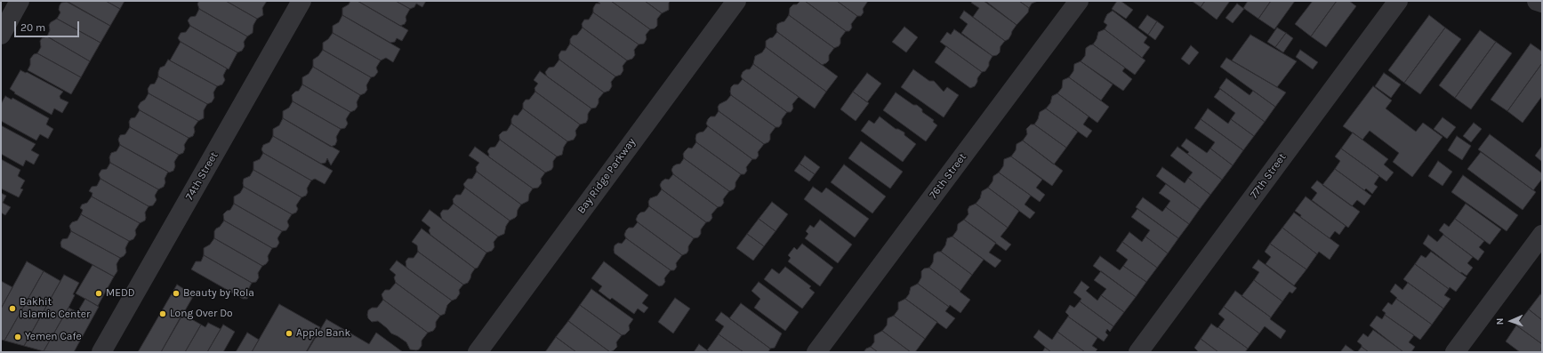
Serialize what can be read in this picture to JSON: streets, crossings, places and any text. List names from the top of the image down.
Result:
{
  "streets": {
    "street": [
      "74th Street",
      "Bay Ridge Parkway",
      "76th Street",
      "77th Street"
    ]
  },
  "places": [
    "MEDD",
    "Beauty by Rola",
    "Bakhit Islamic Center",
    "Long Over Do",
    "Apple Bank",
    "Yemen Cafe"
  ],
  "scale_bar": "20 m",
  "north": "left"
}
